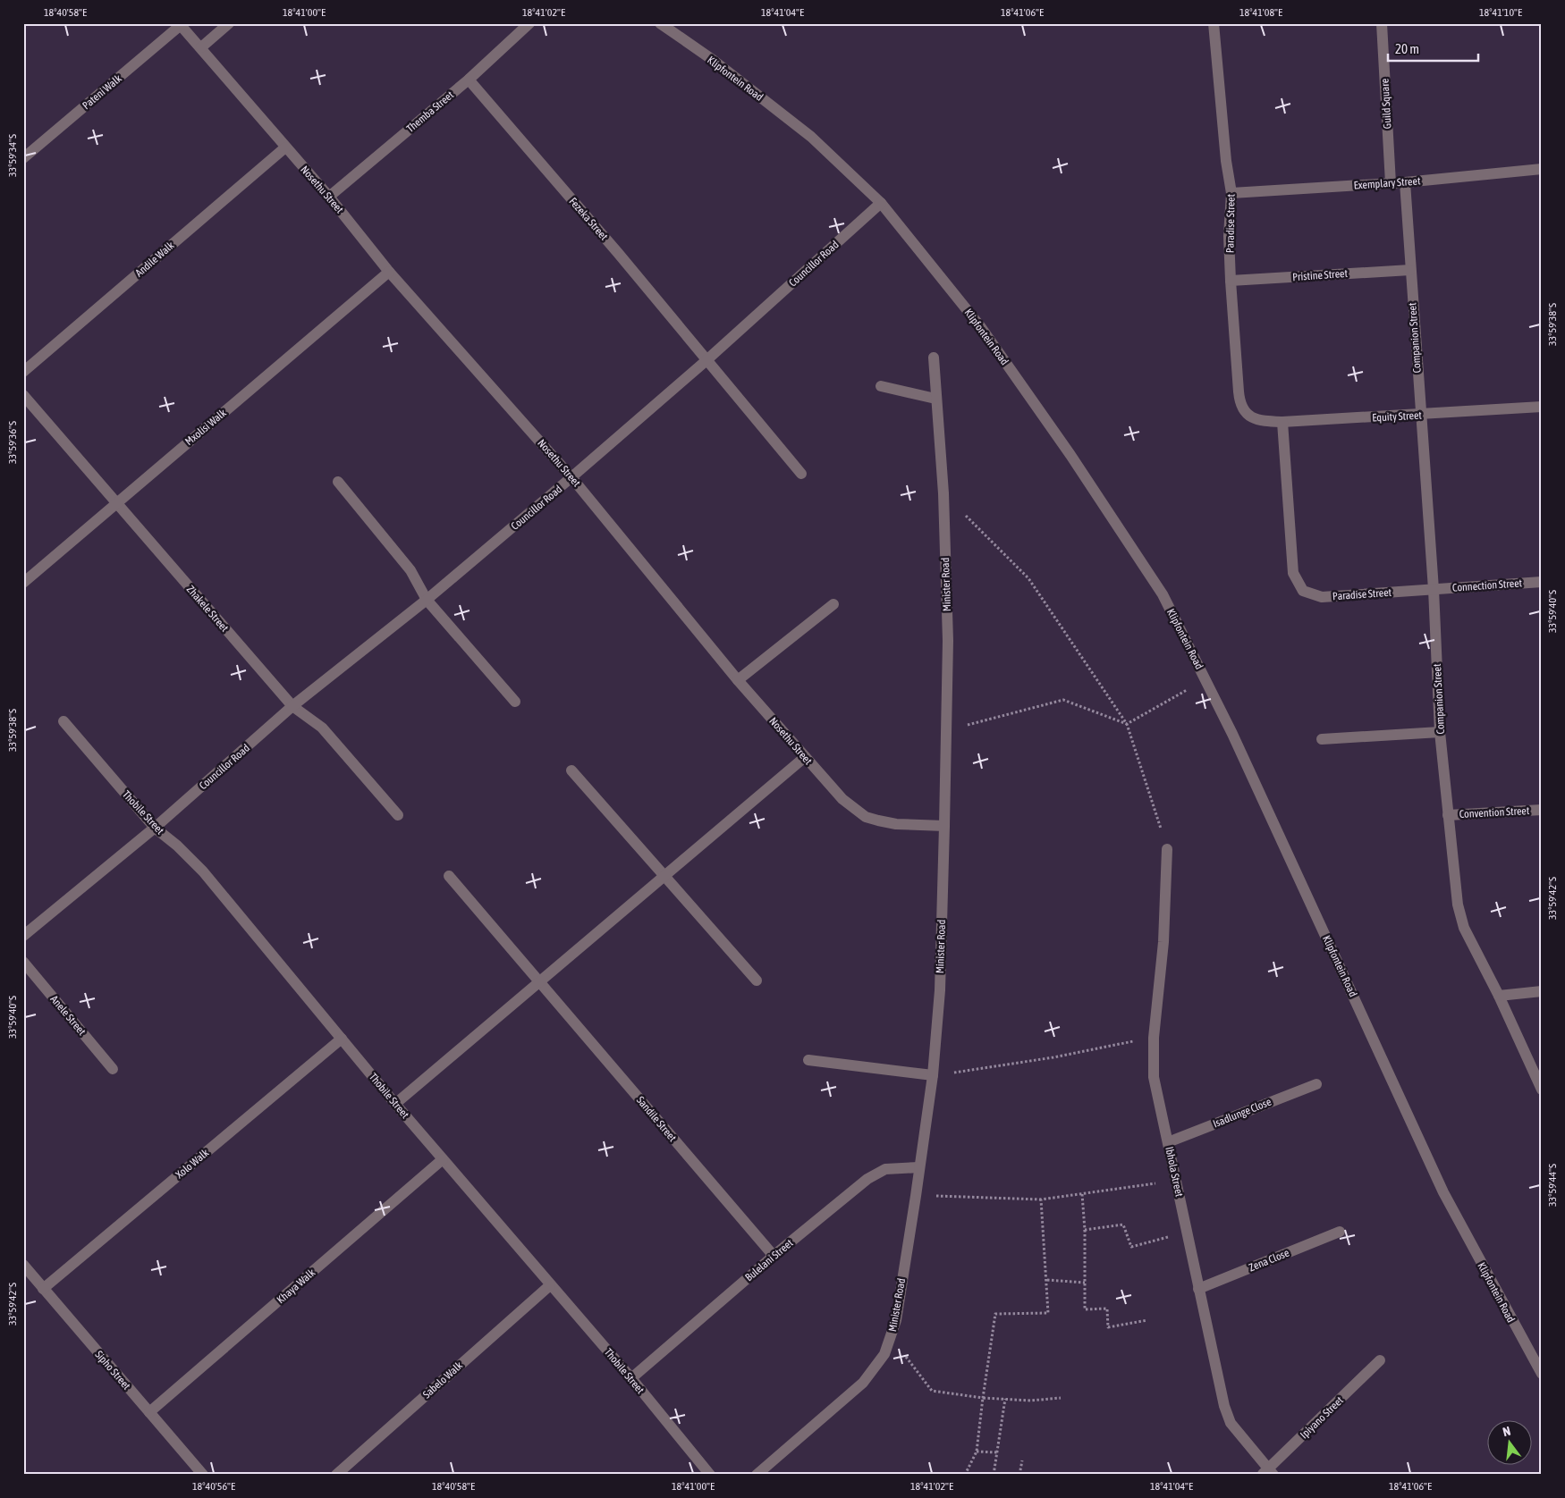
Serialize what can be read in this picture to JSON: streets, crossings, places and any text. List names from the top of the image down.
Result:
{
  "streets": {
    "street": [
      "Klipfontein Road",
      "Pateni Walk",
      "Guild Square",
      "Themba Street",
      "Exemplary Street",
      "Nosethu Street",
      "Fezeka Street",
      "Paradise Street",
      "Andile Walk",
      "Councillor Road",
      "Pristine Street",
      "Companion Street",
      "Equity Street",
      "Mxolisi Walk",
      "Minister Road",
      "Connection Street",
      "Zhakele Street",
      "Thobile Street",
      "Convention Street",
      "Anele Street",
      "Isadlunge Close",
      "Sandile Street",
      "Xolo Walk",
      "Ibhola Street",
      "Bulelani Street",
      "Zena Close",
      "Khaya Walk",
      "Sipho Street",
      "Sabelo Walk",
      "Ipiyano Street"
    ]
  },
  "crossings": [
    ["Klipfontein Road", "Councillor Road"],
    ["Pateni Walk", "Nosethu Street"],
    ["Guild Square", "Exemplary Street"],
    ["Themba Street", "Nosethu Street"],
    ["Themba Street", "Fezeka Street"],
    ["Exemplary Street", "Paradise Street"],
    ["Exemplary Street", "Companion Street"],
    ["Nosethu Street", "Andile Walk"],
    ["Nosethu Street", "Councillor Road"],
    ["Nosethu Street", "Mxolisi Walk"],
    ["Nosethu Street", "Minister Road"],
    ["Fezeka Street", "Councillor Road"],
    ["Paradise Street", "Pristine Street"],
    ["Paradise Street", "Companion Street"],
    ["Paradise Street", "Equity Street"],
    ["Paradise Street", "Connection Street"],
    ["Councillor Road", "Zhakele Street"],
    ["Councillor Road", "Thobile Street"],
    ["Pristine Street", "Companion Street"],
    ["Companion Street", "Equity Street"],
    ["Companion Street", "Connection Street"],
    ["Companion Street", "Convention Street"],
    ["Mxolisi Walk", "Zhakele Street"],
    ["Minister Road", "Bulelani Street"],
    ["Thobile Street", "Xolo Walk"],
    ["Thobile Street", "Bulelani Street"],
    ["Thobile Street", "Khaya Walk"],
    ["Thobile Street", "Sabelo Walk"],
    ["Isadlunge Close", "Ibhola Street"],
    ["Sandile Street", "Bulelani Street"],
    ["Xolo Walk", "Sipho Street"],
    ["Ibhola Street", "Zena Close"],
    ["Ibhola Street", "Ipiyano Street"],
    ["Khaya Walk", "Sipho Street"]
  ],
  "scale_bar": "20 m",
  "north": "top",
  "coordinates": [
    "18°40'58\"E",
    "18°41'00\"E",
    "18°41'02\"E",
    "18°41'04\"E",
    "18°41'06\"E",
    "18°41'08\"E",
    "18°41'10\"E",
    "33°59'34\"S",
    "33°59'38\"S",
    "33°59'36\"S",
    "33°59'40\"S",
    "33°59'42\"S",
    "33°59'44\"S",
    "18°40'56\"E"
  ]
}
